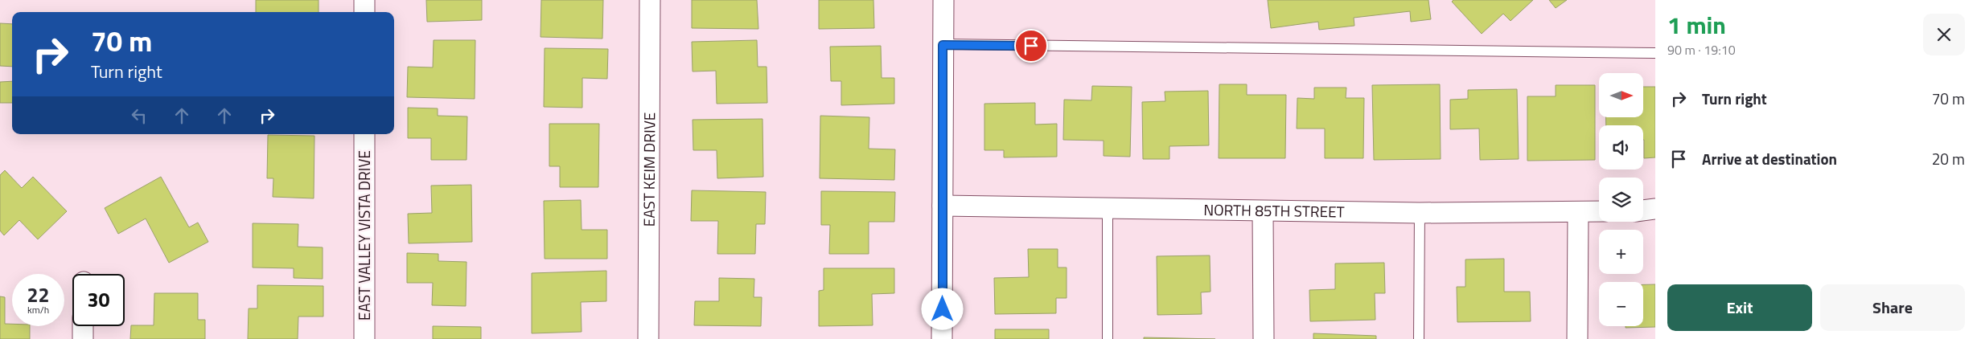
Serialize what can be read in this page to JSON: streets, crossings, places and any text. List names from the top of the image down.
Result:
{
  "streets": {
    "street": ["EAST KEIM DRIVE", "NORTH 85TH STREET", "EAST VALLEY VISTA DRIVE"]
  },
  "north": "right",
  "page": {
    "heading": ["1 min", "90 m · 19:10"],
    "turn": ["70 m", "Turn right"],
    "list": [
      {
        "name": "Turn right",
        "value": "70 m"
      },
      {
        "name": "Arrive at destination",
        "value": "20 m"
      }
    ],
    "map_buttons": ["+", "−"],
    "speed": "22 km/h",
    "limit": "30",
    "buttons": ["Exit", "Share"]
  }
}
